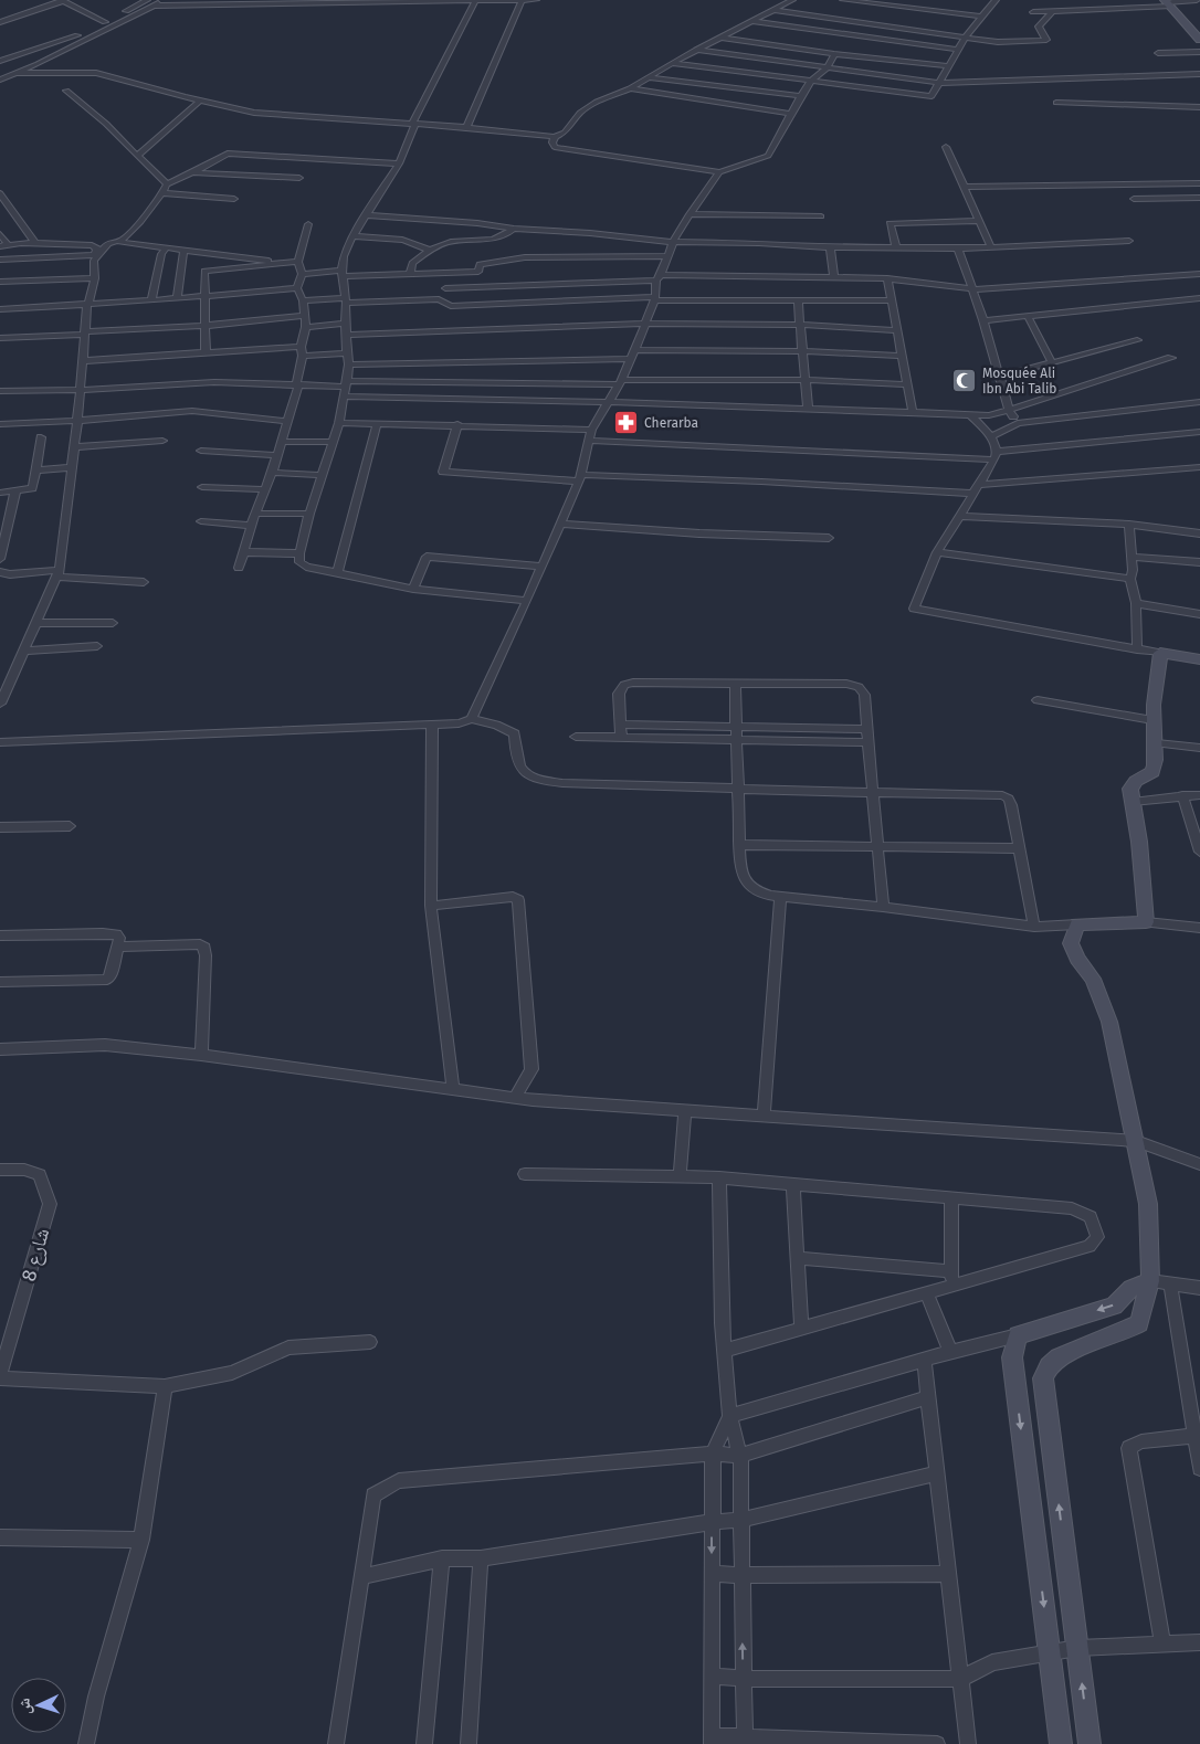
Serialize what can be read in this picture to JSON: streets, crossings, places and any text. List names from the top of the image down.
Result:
{
  "streets": {
    "street": ["شارع 8"]
  },
  "places": {
    "mosque": ["Mosquée Ali Ibn Abi Talib"],
    "pharmacy": ["Cherarba"]
  },
  "north": "left"
}
